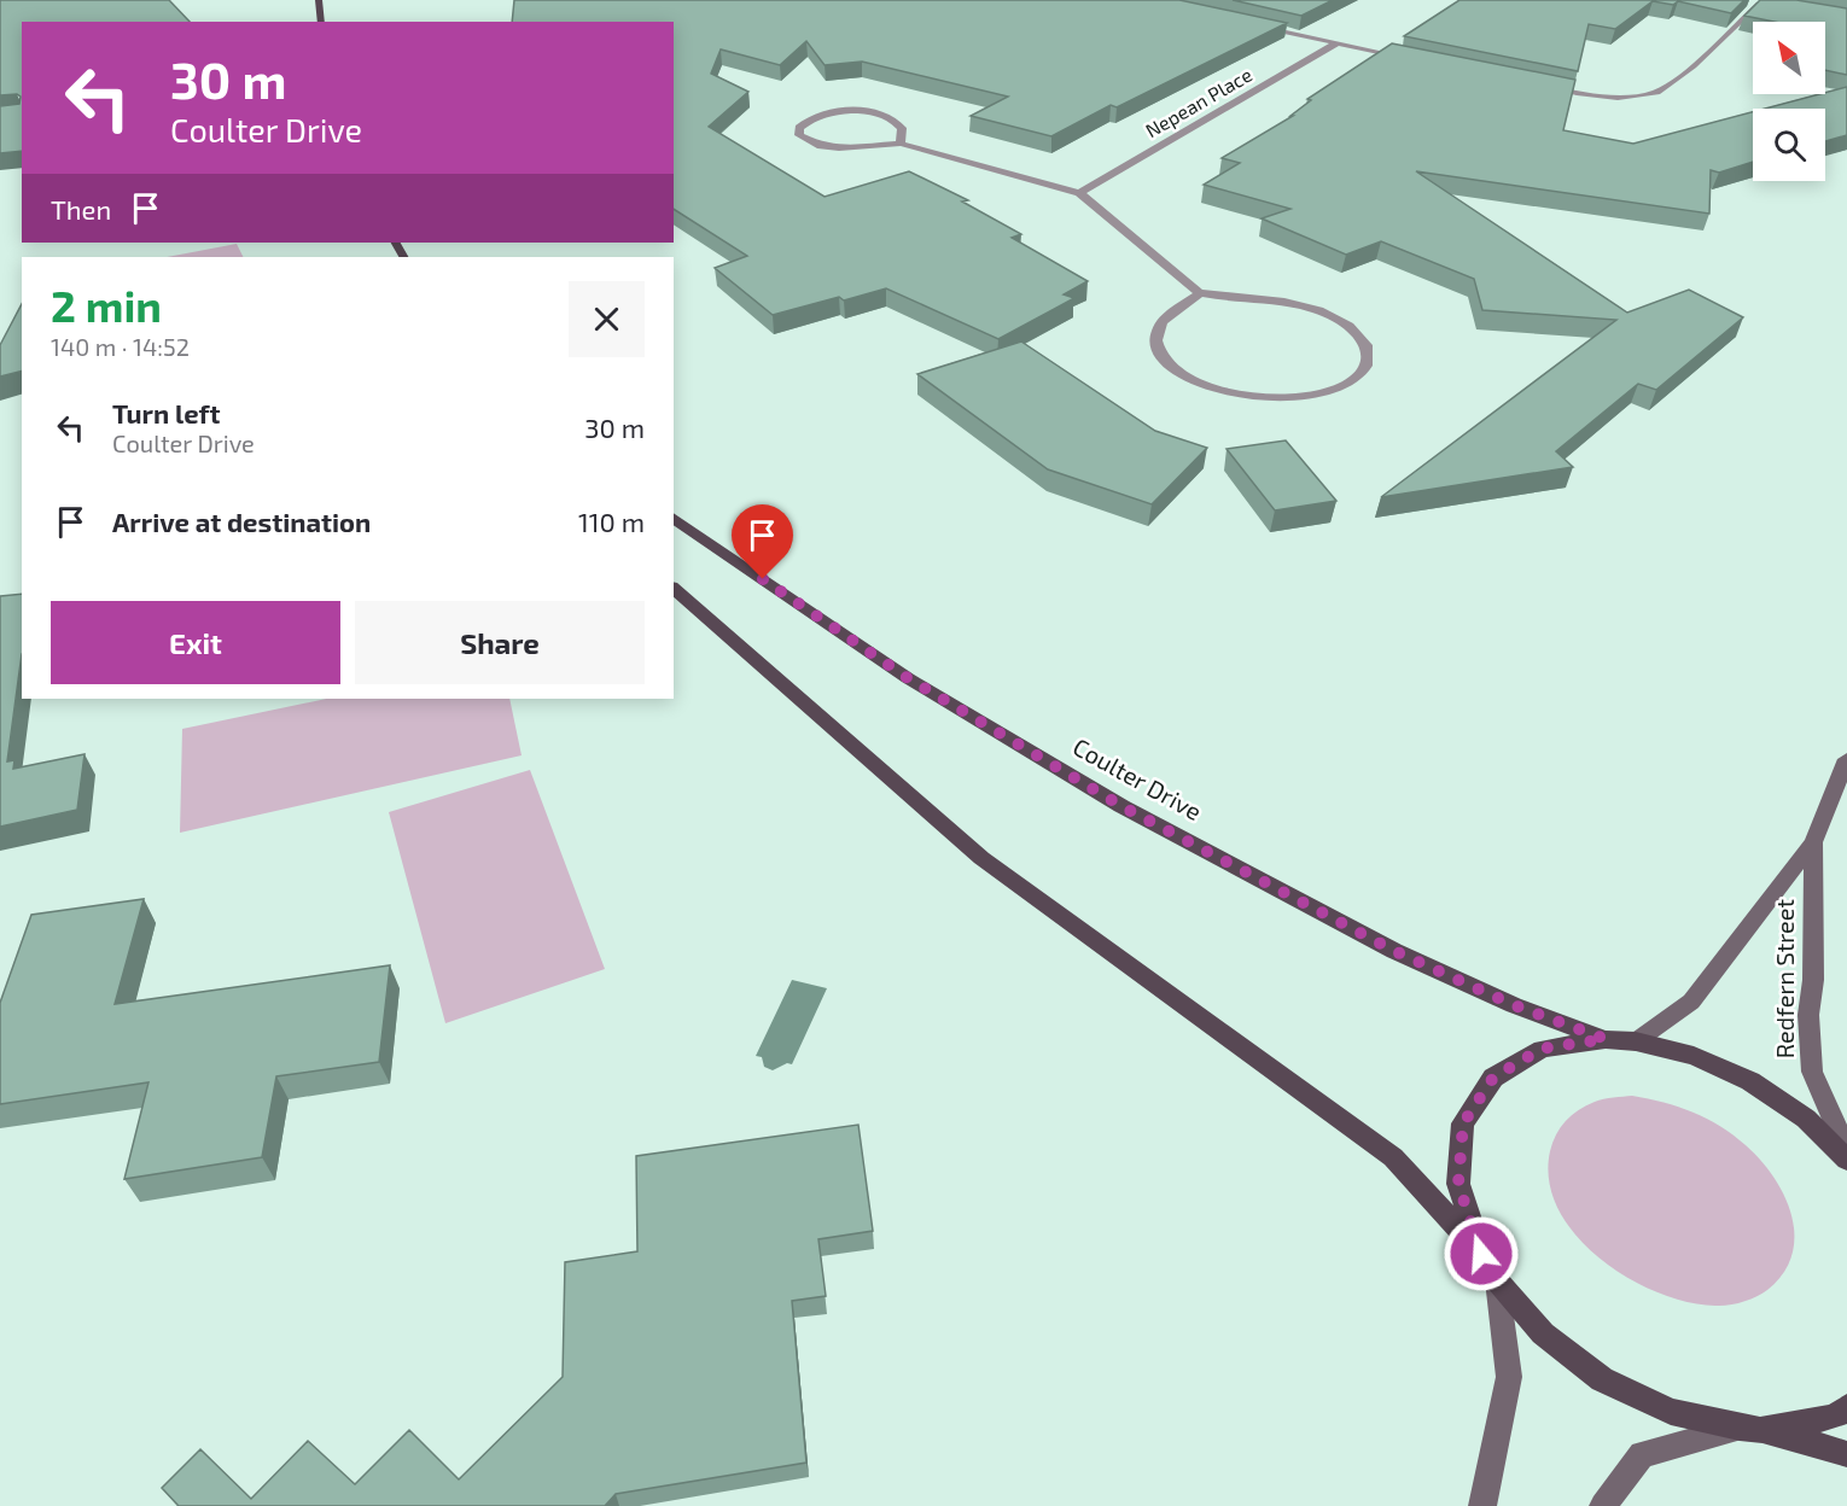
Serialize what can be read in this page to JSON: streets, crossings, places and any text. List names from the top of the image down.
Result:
{
  "streets": {
    "main road": ["Coulter Drive", "Redfern Street"],
    "street": ["Nepean Place"]
  },
  "north": "top left",
  "page": {
    "turn": ["30 m", "Coulter Drive"],
    "then": "Then",
    "heading": ["2 min", "140 m · 14:52"],
    "list": [
      {
        "name": "Turn left",
        "note": "Coulter Drive",
        "value": "30 m"
      },
      {
        "name": "Arrive at destination",
        "value": "110 m"
      }
    ],
    "buttons": ["Exit", "Share"]
  }
}
